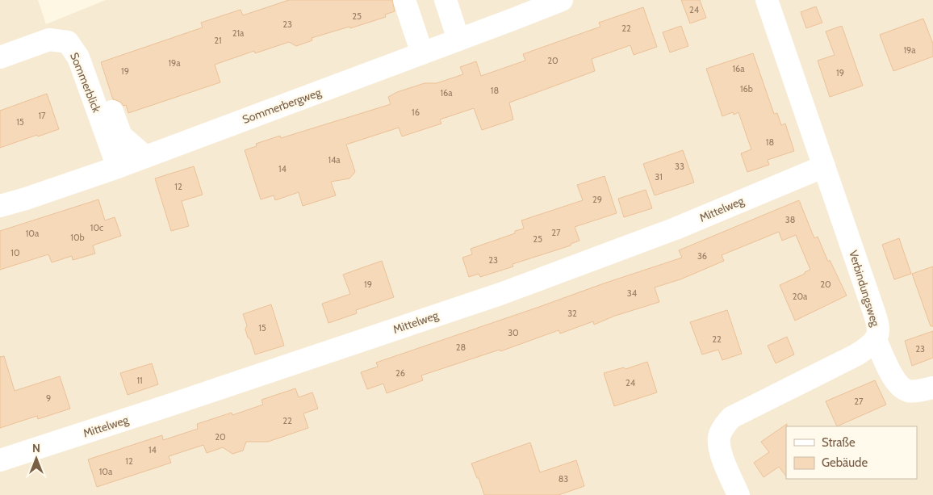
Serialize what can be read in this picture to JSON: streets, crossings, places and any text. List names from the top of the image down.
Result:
{
  "streets": {
    "street": [
      "Sommerblick",
      "Sommerbergweg",
      "Mittelweg",
      "Verbindungsweg"
    ]
  },
  "crossings": [
    ["Sommerblick", "Sommerbergweg"],
    ["Mittelweg", "Verbindungsweg"]
  ],
  "house_numbers": [
    "24",
    "25",
    "23",
    "22",
    "21a",
    "21",
    "19a",
    "20",
    "19a",
    "16a",
    "19",
    "19",
    "16b",
    "18",
    "16a",
    "16",
    "17",
    "15",
    "18",
    "14a",
    "33",
    "14",
    "31",
    "12",
    "29",
    "38",
    "10c",
    "27",
    "10a",
    "10b",
    "25",
    "10",
    "36",
    "23",
    "19",
    "20",
    "34",
    "20a",
    "32",
    "15",
    "30",
    "22",
    "28",
    "23",
    "26",
    "11",
    "24",
    "9",
    "27",
    "22",
    "20",
    "14",
    "12",
    "10a",
    "83"
  ],
  "legend": ["Straße", "Gebäude"],
  "north": "top"
}
